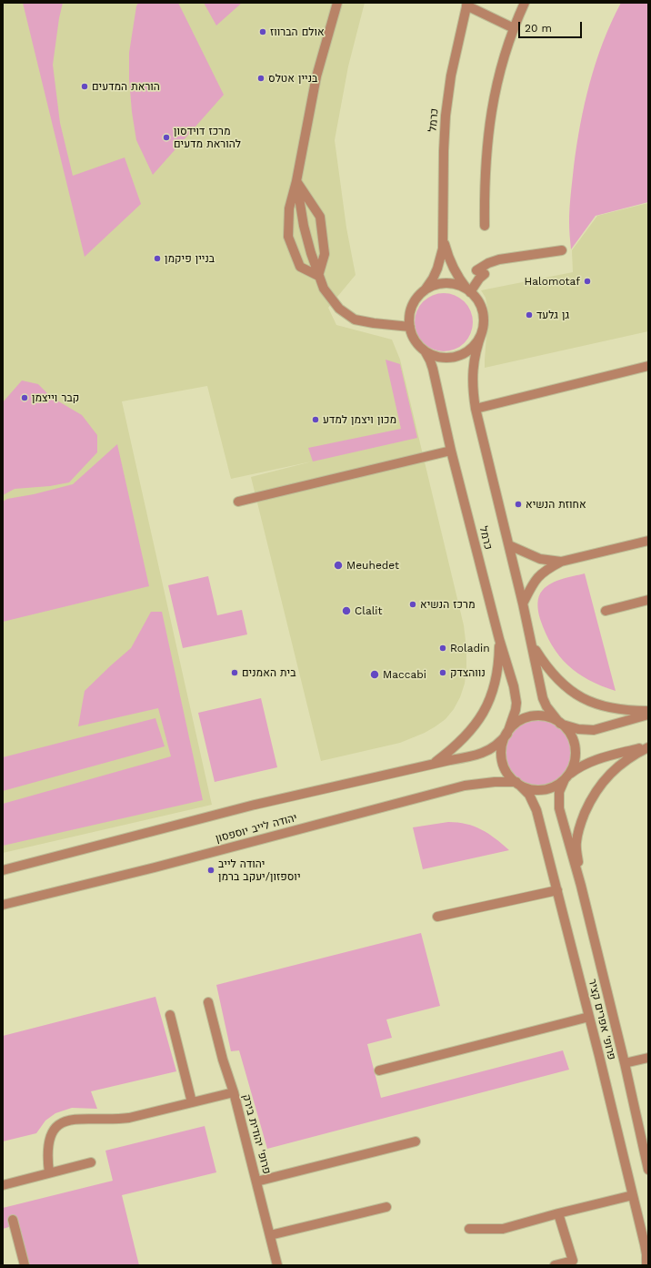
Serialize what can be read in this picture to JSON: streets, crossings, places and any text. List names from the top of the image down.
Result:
{
  "streets": {
    "street": [
      "כרמל",
      "יהודה לייב יוספסון",
      "פרופ' אפרים קציר",
      "פרופ' יהודית בירק"
    ]
  },
  "crossings": [
    ["כרמל", "יהודה לייב יוספסון"],
    ["כרמל", "פרופ' אפרים קציר"],
    ["יהודה לייב יוספסון", "פרופ' אפרים קציר"]
  ],
  "places": [
    "אולם הברווז",
    "בניין אטלס",
    "הוראת המדעים",
    "מרכז דוידסון להוראת מדעים",
    "בניין פיקמן",
    "Halomotaf",
    "גן גלעד",
    "קבר וייצמן",
    "מכון ויצמן למדע",
    "אחוזת הנשיא",
    "Meuhedet",
    "מרכז הנשיא",
    "Clalit",
    "Roladin",
    "בית האמנים",
    "נווהצדק",
    "Maccabi",
    "יהודה לייב יוספזון/יעקב ברמן"
  ],
  "scale_bar": "20 m"
}
